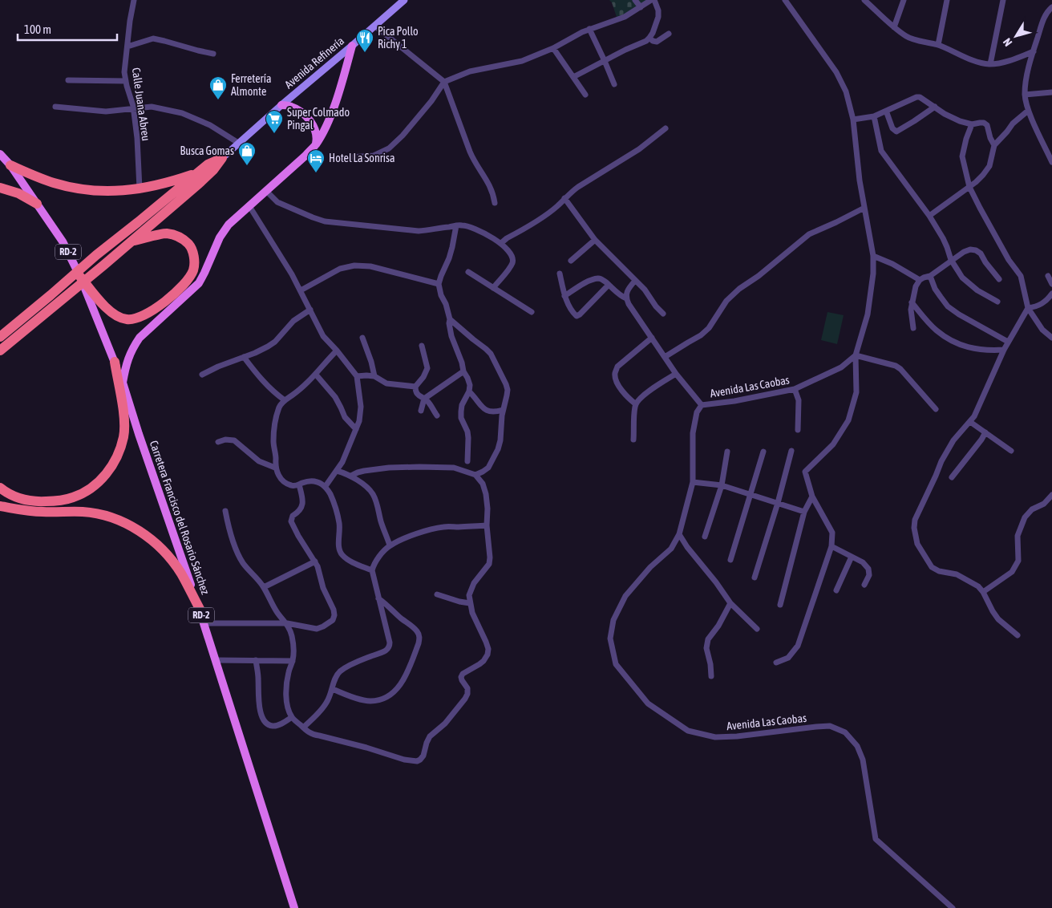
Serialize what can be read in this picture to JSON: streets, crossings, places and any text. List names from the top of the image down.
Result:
{
  "streets": {
    "main road": ["Avenida Refinería", "RD-2", "Carretera Francisco del Rosario Sánchez"],
    "street": ["Calle Juana Abreu", "Avenida Las Caobas"]
  },
  "places": {
    "restaurant": ["Pica Pollo Richy 1"],
    "shop": ["Ferretería Almonte", "Busca Gomas"],
    "supermarket": ["Super Colmado Pingal"],
    "hotel": ["Hotel La Sonrisa"]
  },
  "scale_bar": "100 m",
  "north": "bottom left"
}
